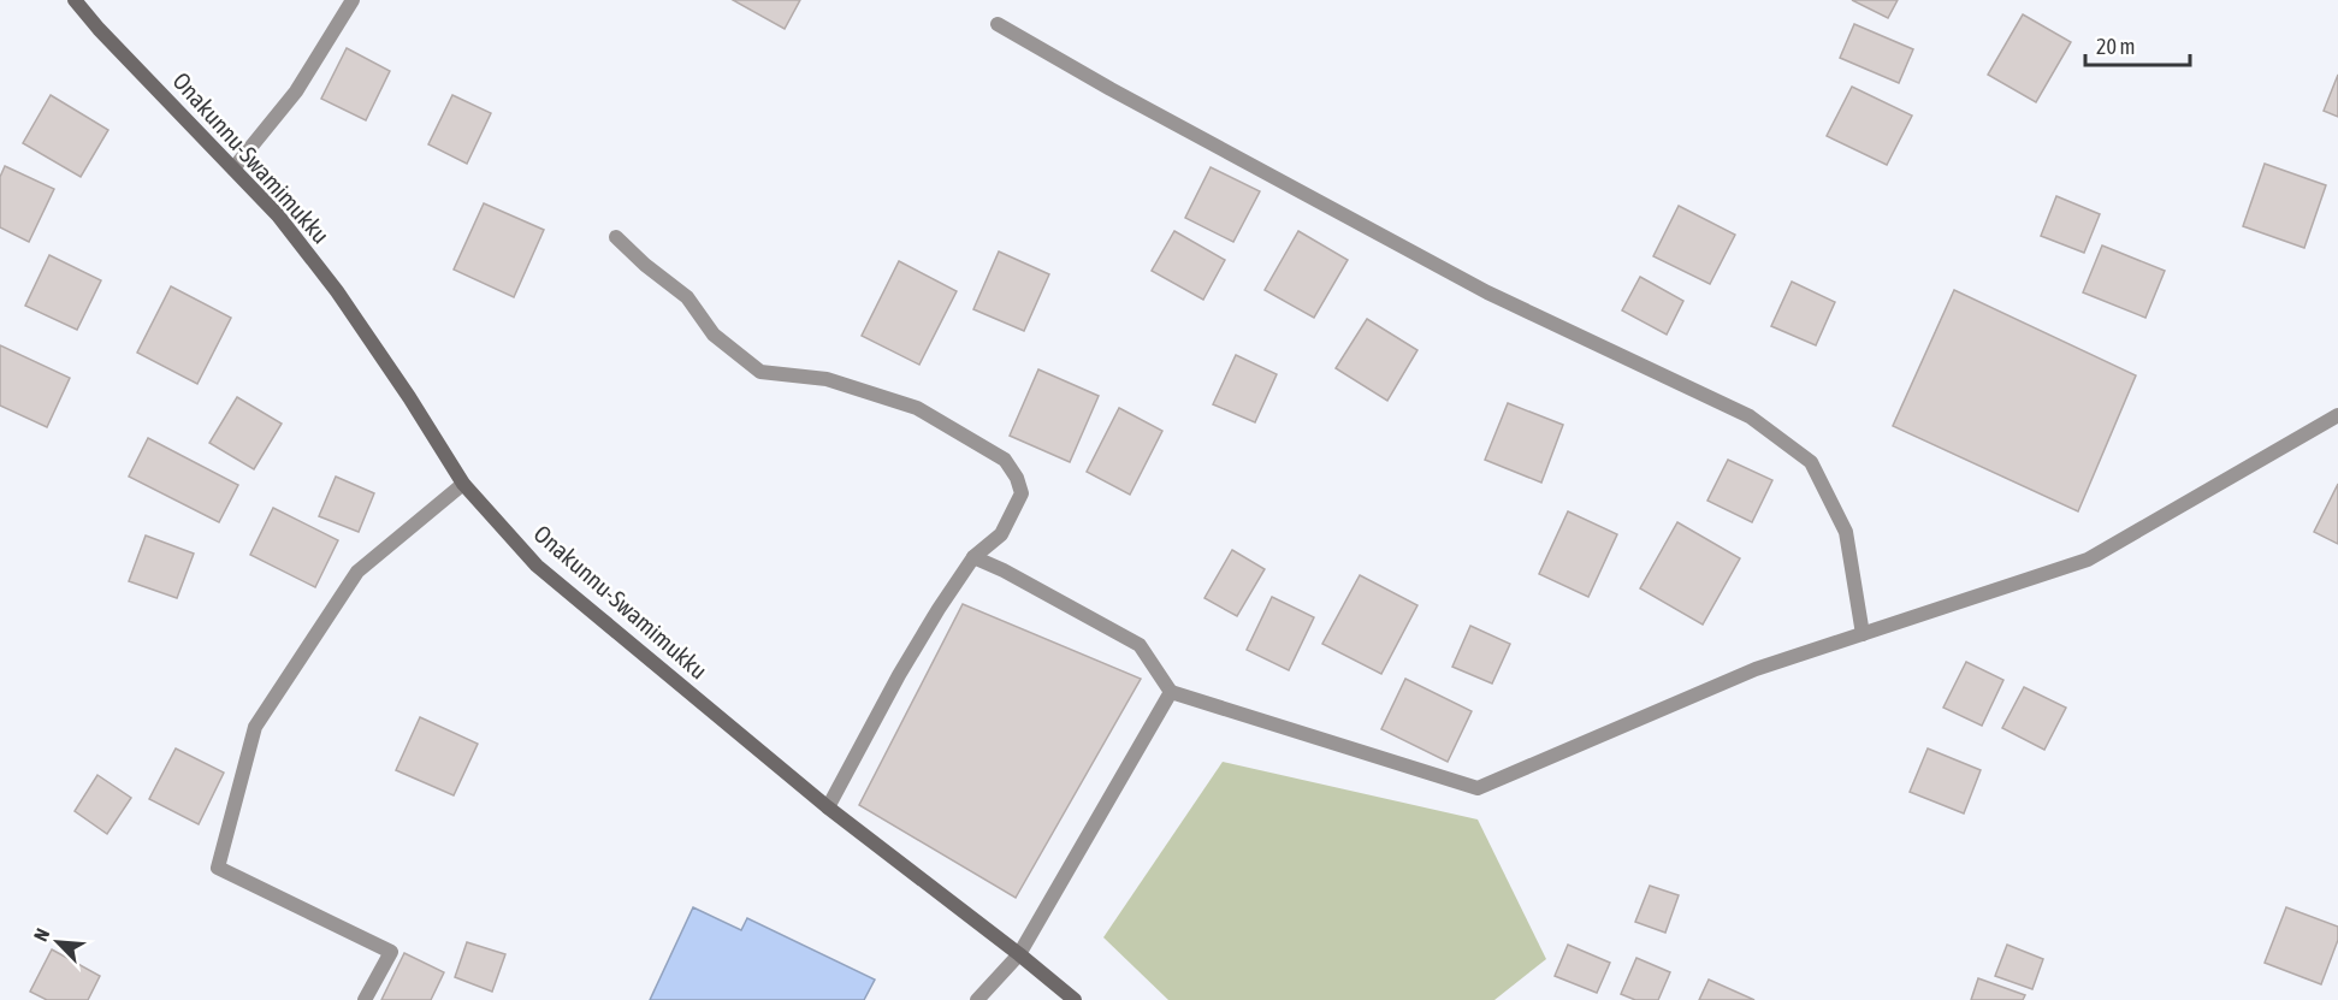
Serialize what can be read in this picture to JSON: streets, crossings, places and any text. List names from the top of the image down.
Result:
{
  "streets": {
    "street": ["Onakunnu-Swamimukku"]
  },
  "scale_bar": "20 m",
  "north": "top left"
}
